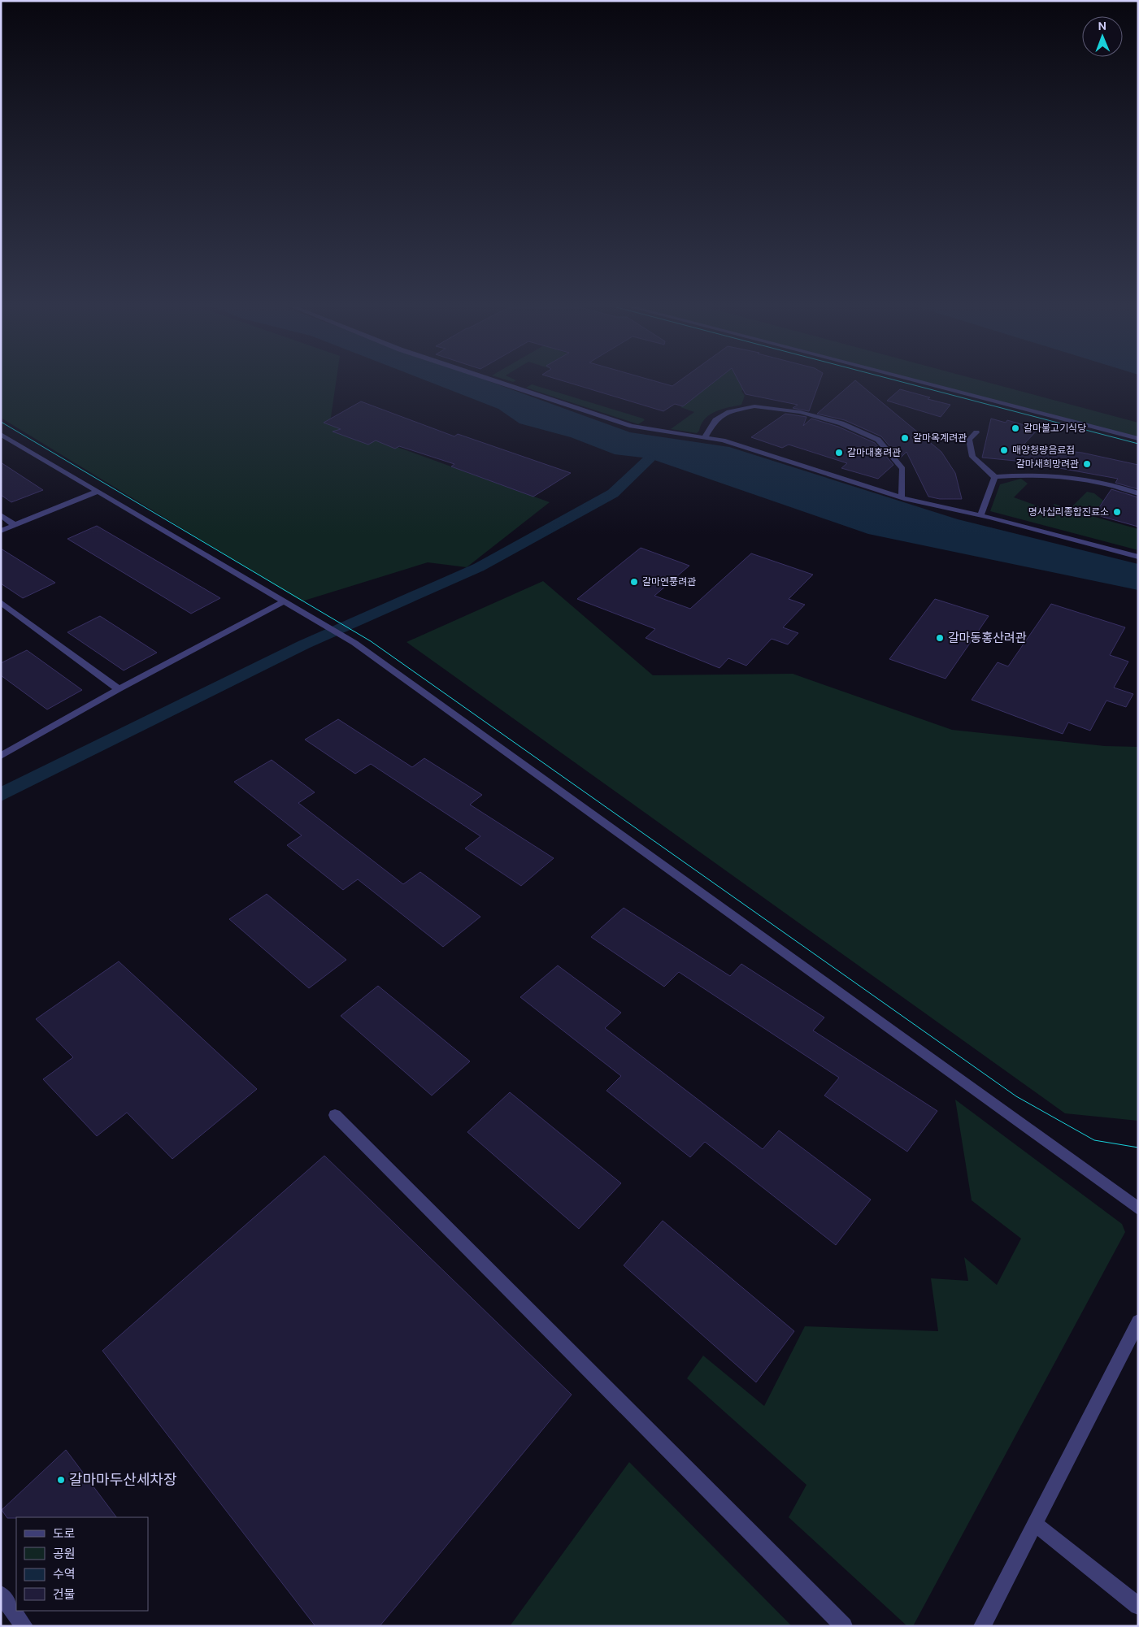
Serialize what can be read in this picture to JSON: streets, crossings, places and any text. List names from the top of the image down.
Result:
{
  "places": [
    "갈마불고기식당",
    "갈마옥계려관",
    "매양청량음료점",
    "갈마대홍려관",
    "갈마새희망려관",
    "명사십리종합진료소",
    "갈마연풍려관",
    "갈마동홍산려관",
    "갈마마두산세차장"
  ],
  "legend": [
    "도로",
    "공원",
    "수역",
    "건물"
  ],
  "north": "top"
}
